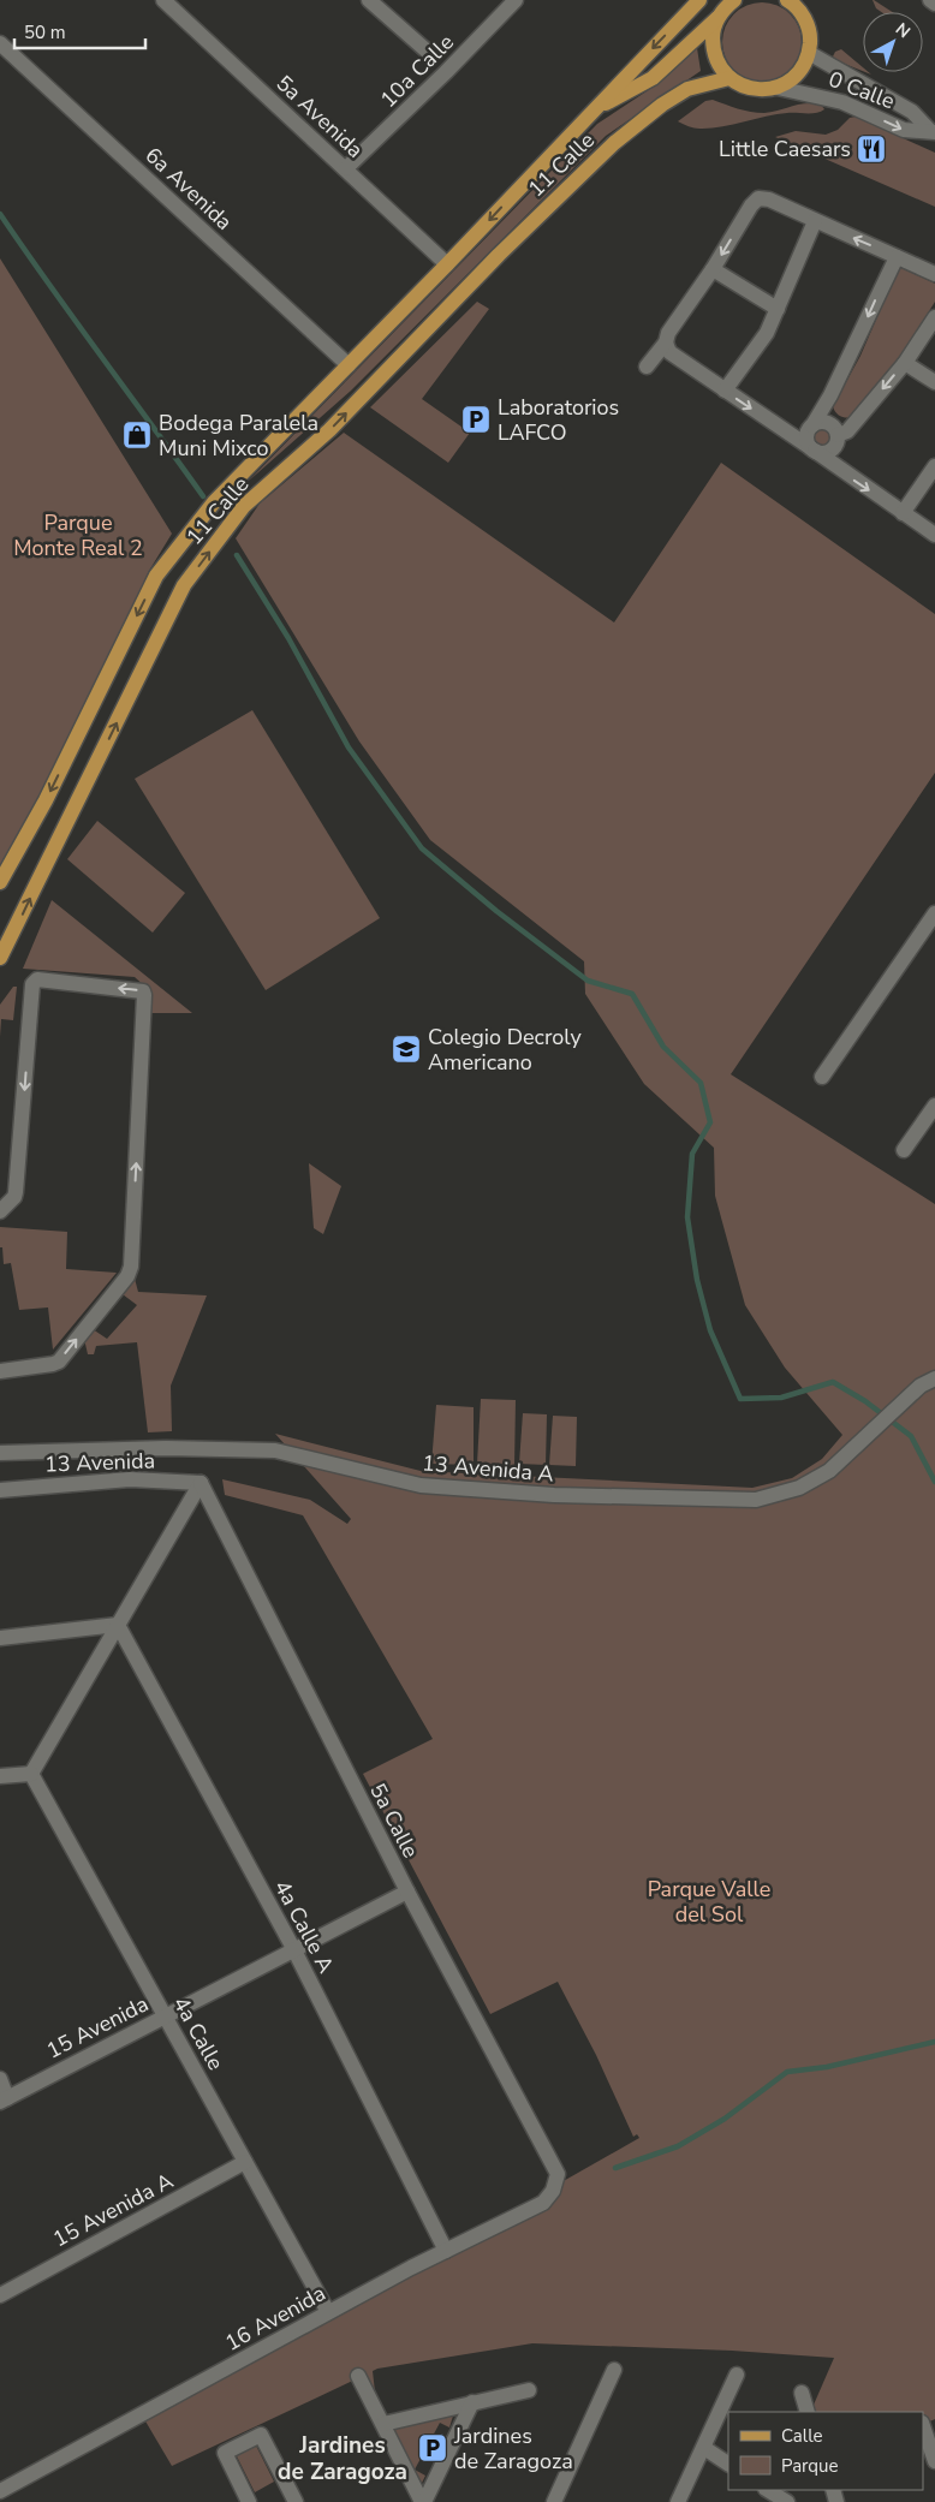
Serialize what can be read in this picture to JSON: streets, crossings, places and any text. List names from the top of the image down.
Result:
{
  "streets": {
    "main road": ["11 Calle"],
    "street": [
      "10a Calle",
      "0 Calle",
      "5a Avenida",
      "6a Avenida",
      "13 Avenida",
      "13 Avenida A",
      "5a Calle",
      "4a Calle A",
      "15 Avenida",
      "4a Calle",
      "15 Avenida A",
      "16 Avenida"
    ]
  },
  "crossings": [
    ["10a Calle", "5a Avenida"],
    ["5a Avenida", "11 Calle"],
    ["11 Calle", "6a Avenida"],
    ["13 Avenida", "5a Calle"],
    ["5a Calle", "15 Avenida"],
    ["5a Calle", "16 Avenida"],
    ["4a Calle A", "15 Avenida"],
    ["4a Calle A", "16 Avenida"],
    ["15 Avenida", "4a Calle"],
    ["4a Calle", "15 Avenida A"],
    ["4a Calle", "16 Avenida"]
  ],
  "districts": ["Jardines de Zaragoza"],
  "parks": ["Parque Monte Real 2", "Parque Valle del Sol"],
  "places": {
    "restaurant": ["Little Caesars"],
    "parking": ["Laboratorios LAFCO", "Jardines de Zaragoza"],
    "shop": ["Bodega Paralela Muni Mixco"],
    "school or university": ["Colegio Decroly Americano"]
  },
  "legend": ["Calle", "Parque"],
  "scale_bar": "50 m",
  "north": "top right"
}
